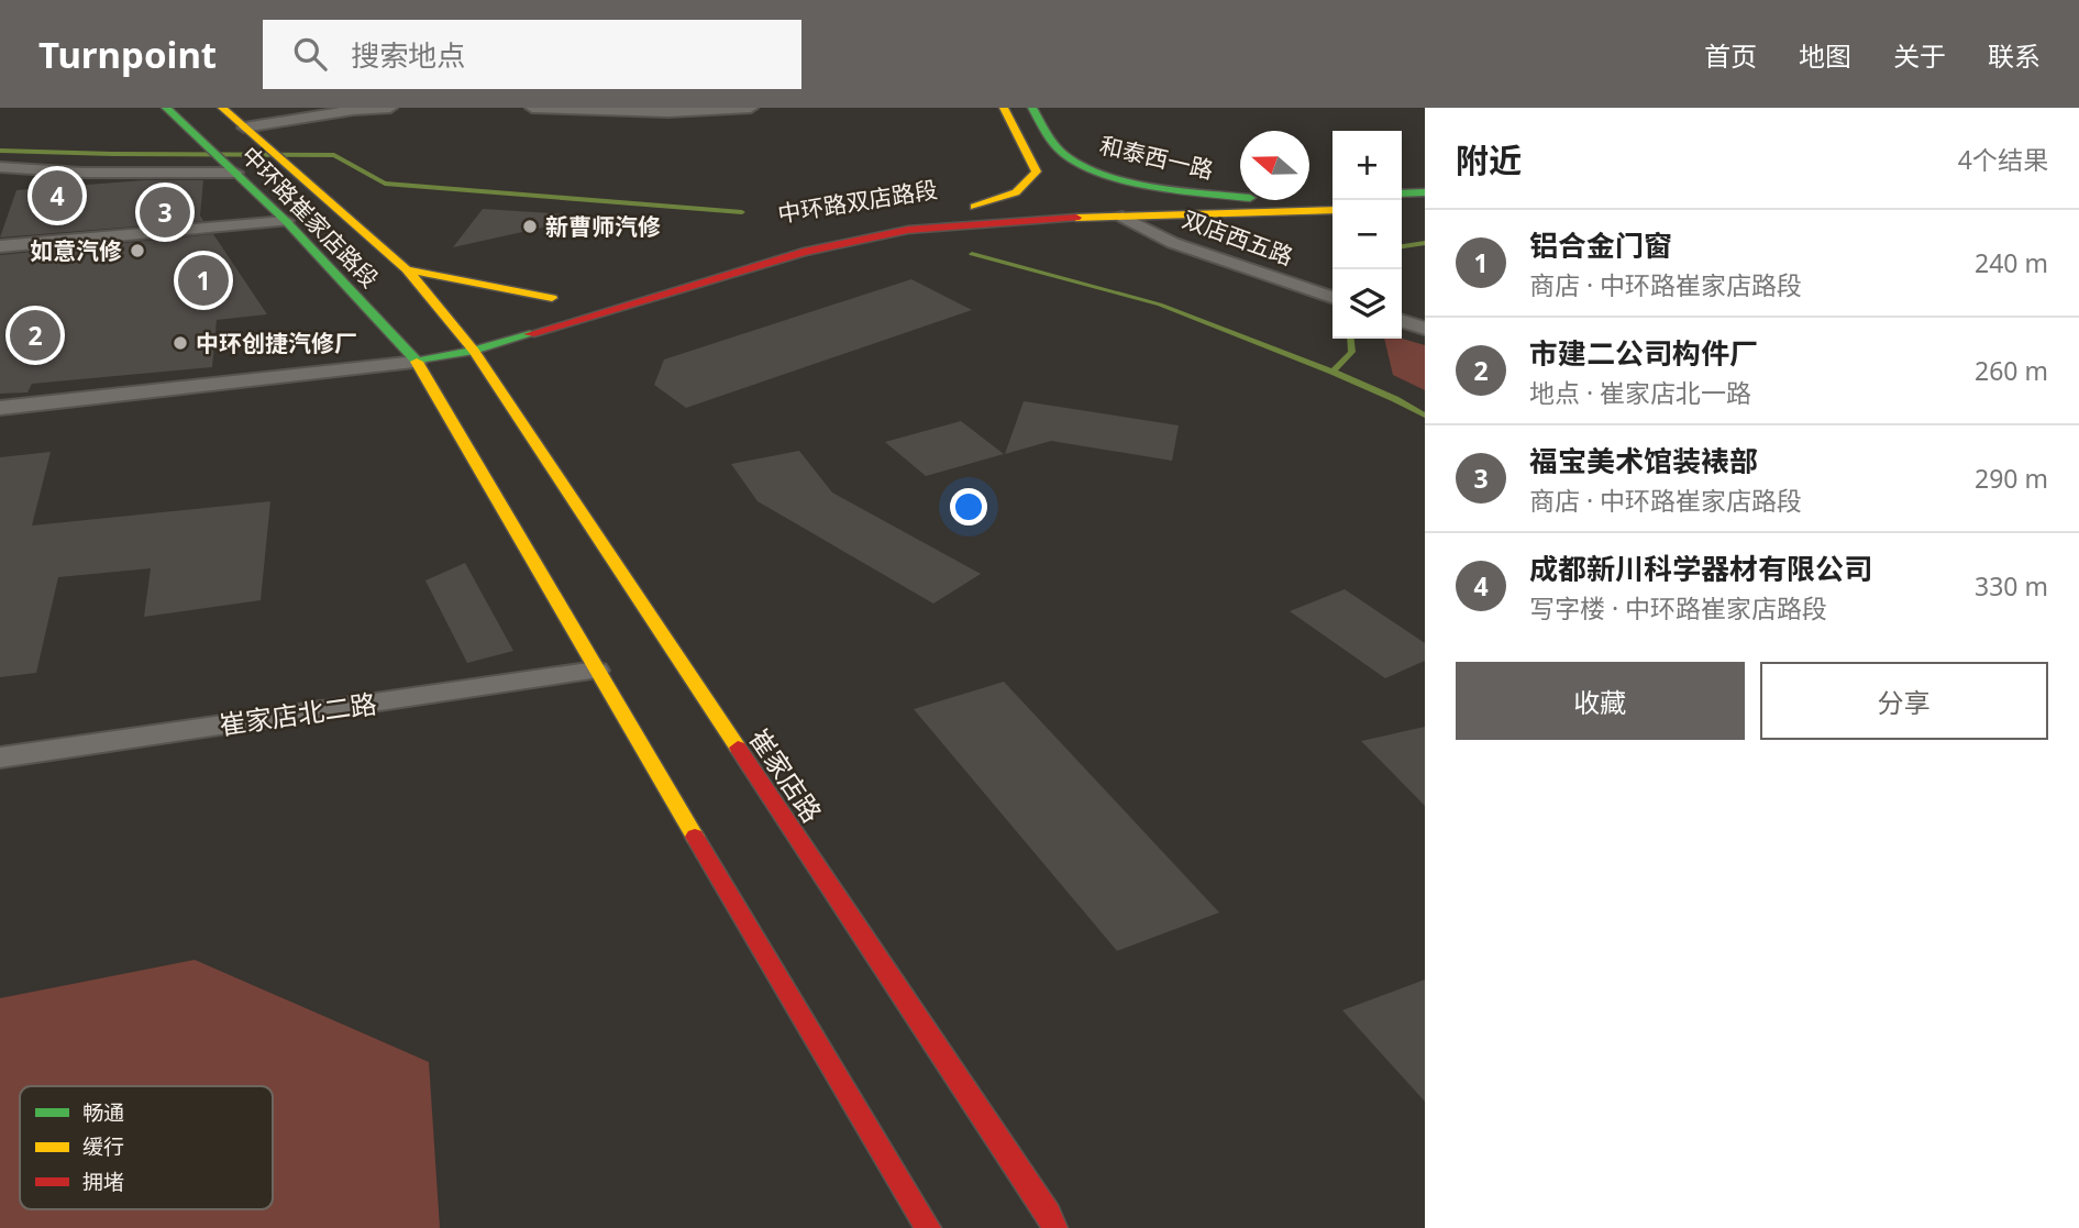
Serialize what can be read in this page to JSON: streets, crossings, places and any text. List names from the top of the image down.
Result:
{
  "streets": {
    "main road": [
      "和泰西一路",
      "中环路双店路段",
      "中环路崔家店路段",
      "崔家店路"
    ],
    "street": ["双店西五路", "崔家店北二路"]
  },
  "crossings": [
    ["中环路双店路段", "中环路崔家店路段"],
    ["中环路双店路段", "双店西五路"],
    ["中环路双店路段", "崔家店路"],
    ["中环路崔家店路段", "崔家店路"]
  ],
  "places": ["新曹师汽修", "如意汽修", "中环创捷汽修厂"],
  "legend": ["畅通", "缓行", "拥堵"],
  "north": "left",
  "page": {
    "header": "Turnpoint",
    "search": "搜索地点",
    "nav": [
      "首页",
      "地图",
      "关于",
      "联系"
    ],
    "heading": ["附近", "4个结果"],
    "map_buttons": ["+", "−"],
    "pins": [
      "4",
      "3",
      "1",
      "2"
    ],
    "list": [
      {
        "mark": "1",
        "name": "铝合金门窗",
        "note": "商店 · 中环路崔家店路段",
        "value": "240 m"
      },
      {
        "mark": "2",
        "name": "市建二公司构件厂",
        "note": "地点 · 崔家店北一路",
        "value": "260 m"
      },
      {
        "mark": "3",
        "name": "福宝美术馆装裱部",
        "note": "商店 · 中环路崔家店路段",
        "value": "290 m"
      },
      {
        "mark": "4",
        "name": "成都新川科学器材有限公司",
        "note": "写字楼 · 中环路崔家店路段",
        "value": "330 m"
      }
    ],
    "buttons": ["收藏", "分享"]
  }
}
